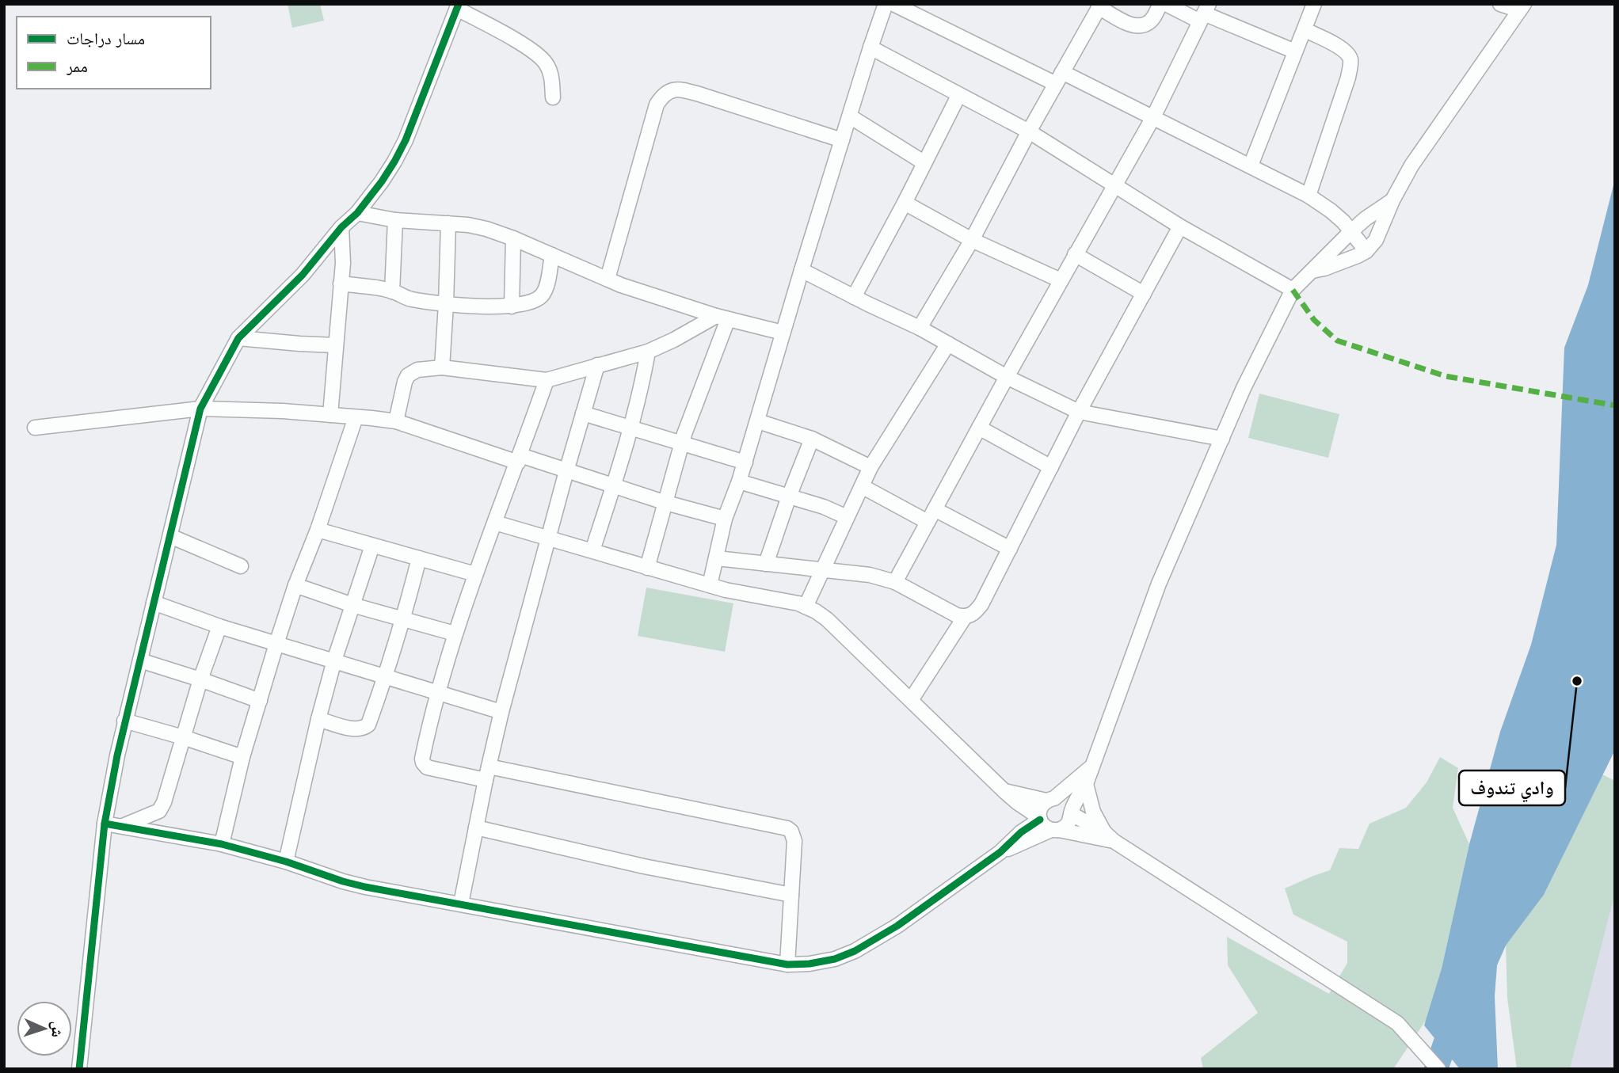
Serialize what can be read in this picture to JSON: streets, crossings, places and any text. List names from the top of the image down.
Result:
{
  "places": ["وادي تندوف"],
  "legend": ["مسار دراجات", "ممر"],
  "north": "right"
}
